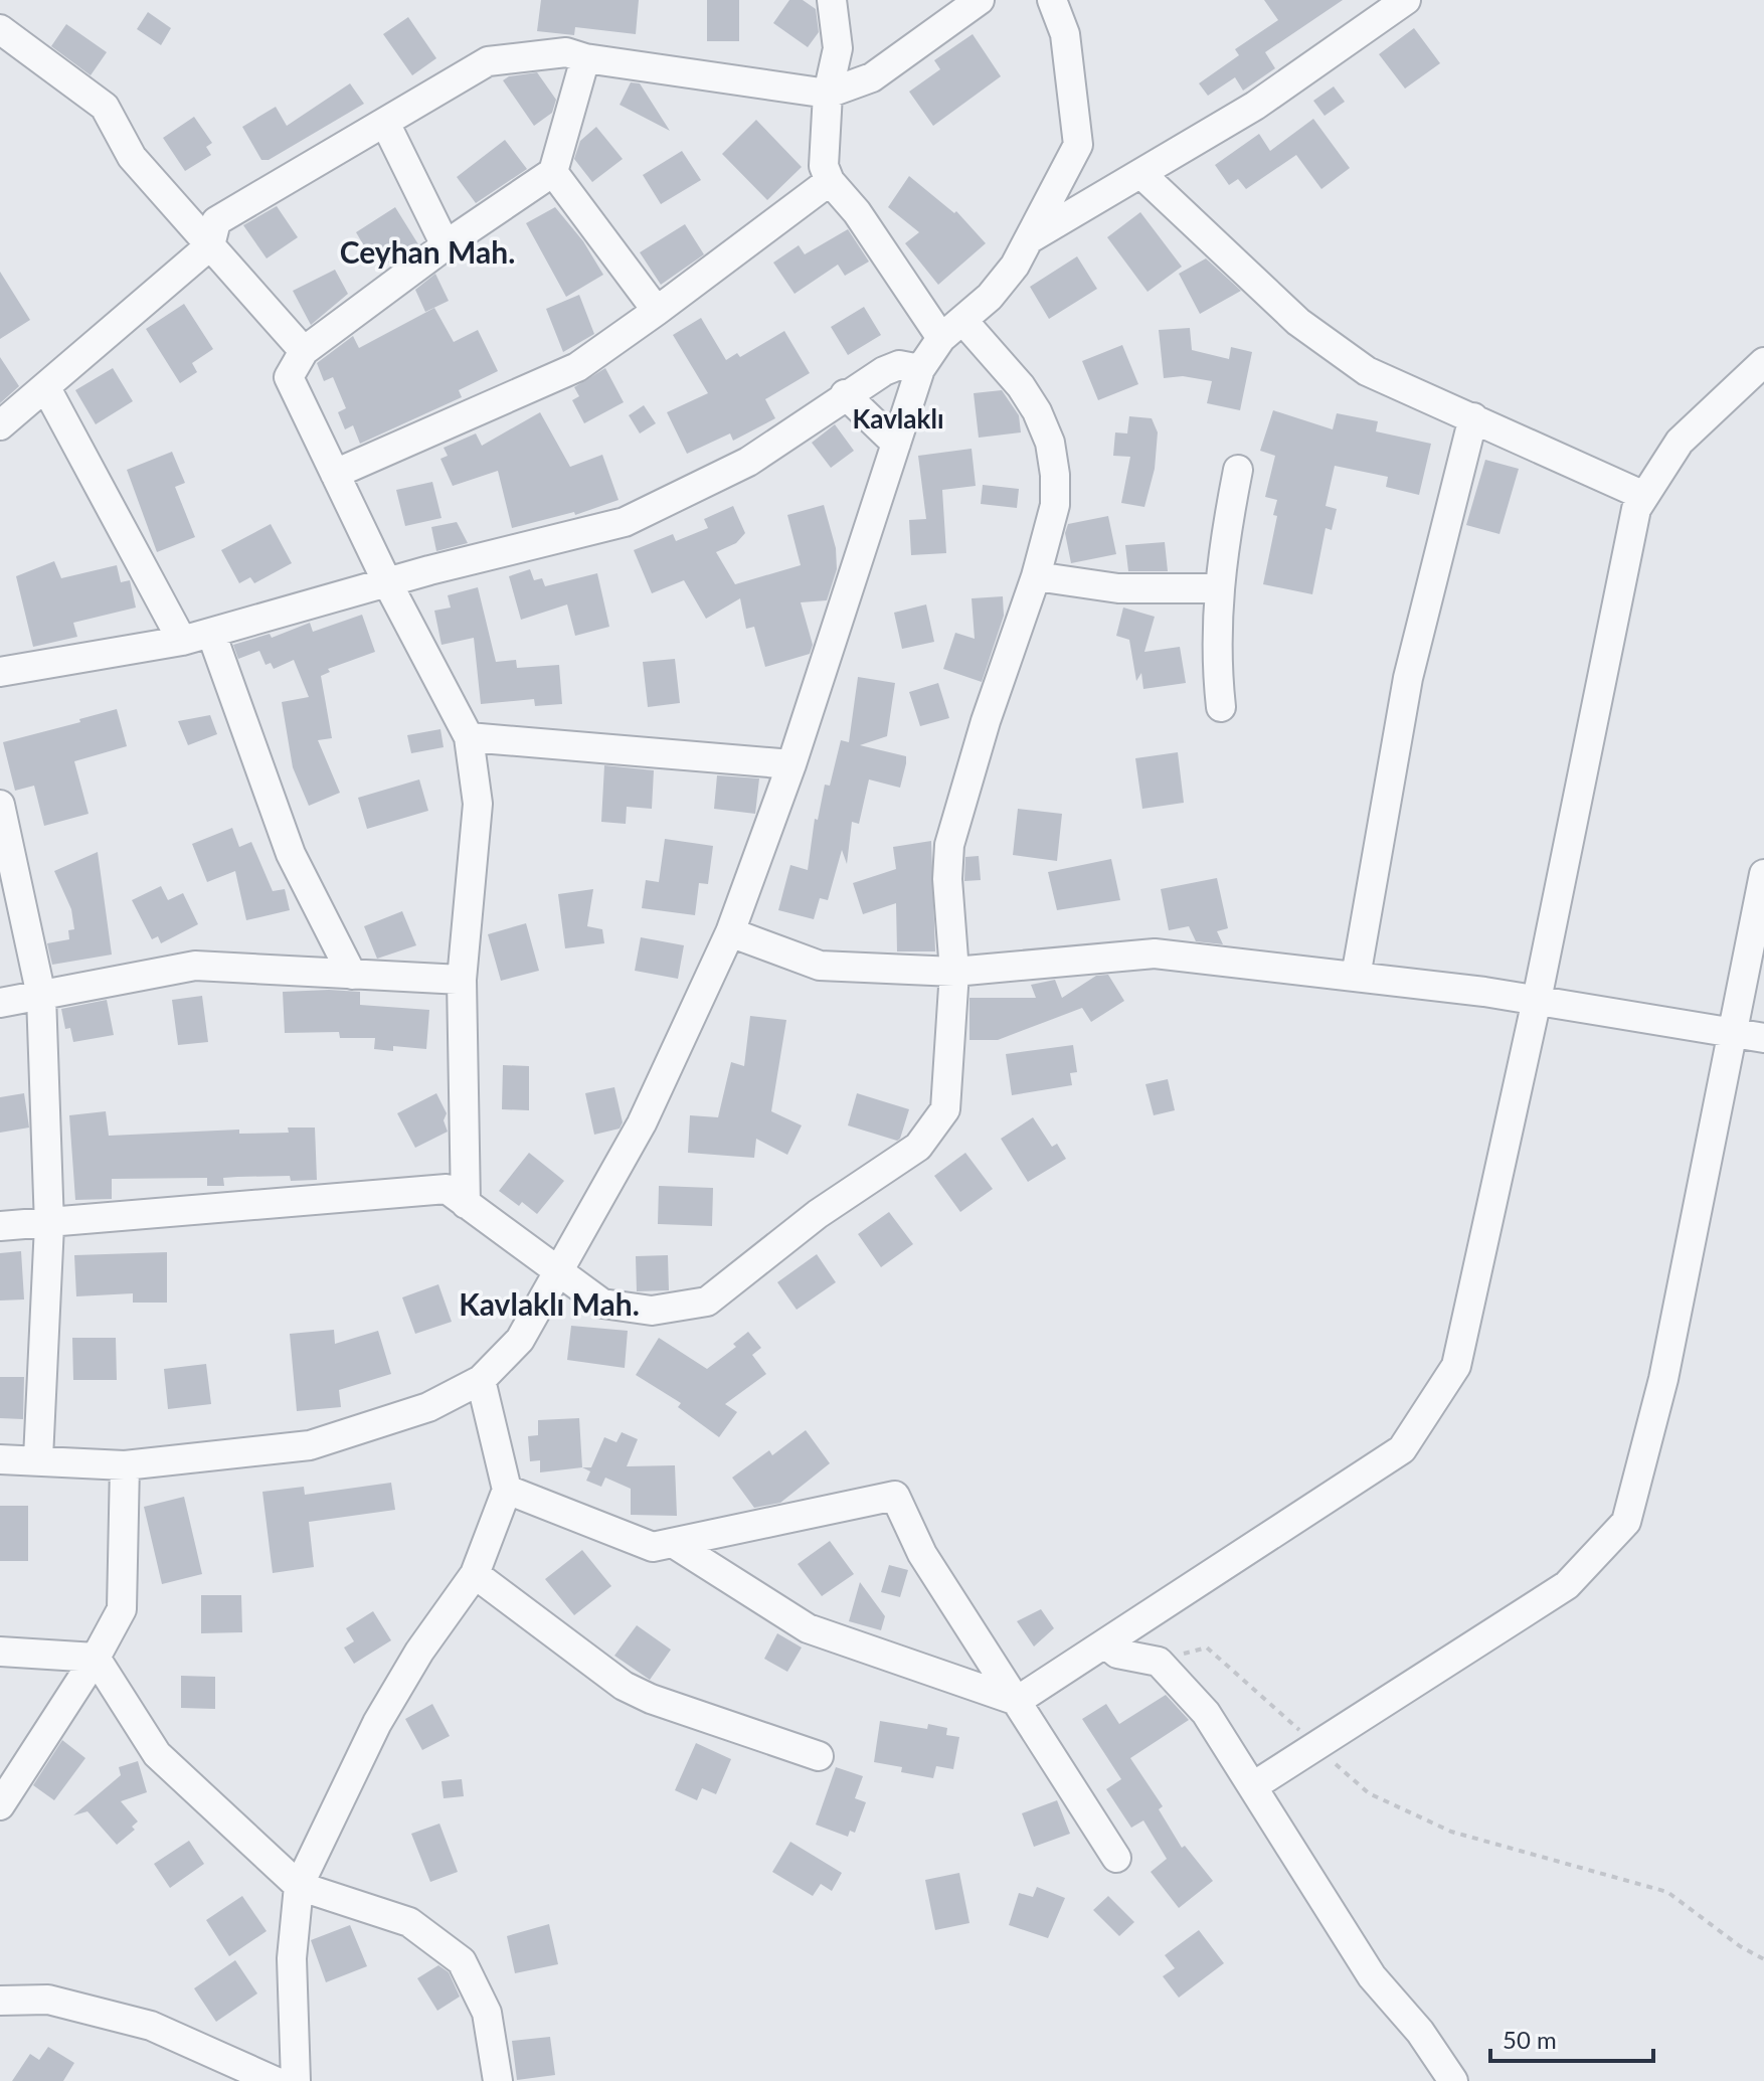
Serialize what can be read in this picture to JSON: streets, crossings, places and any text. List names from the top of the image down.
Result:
{
  "districts": ["Ceyhan Mah.", "Kavlaklı", "Kavlaklı Mah."],
  "scale_bar": "50 m"
}
